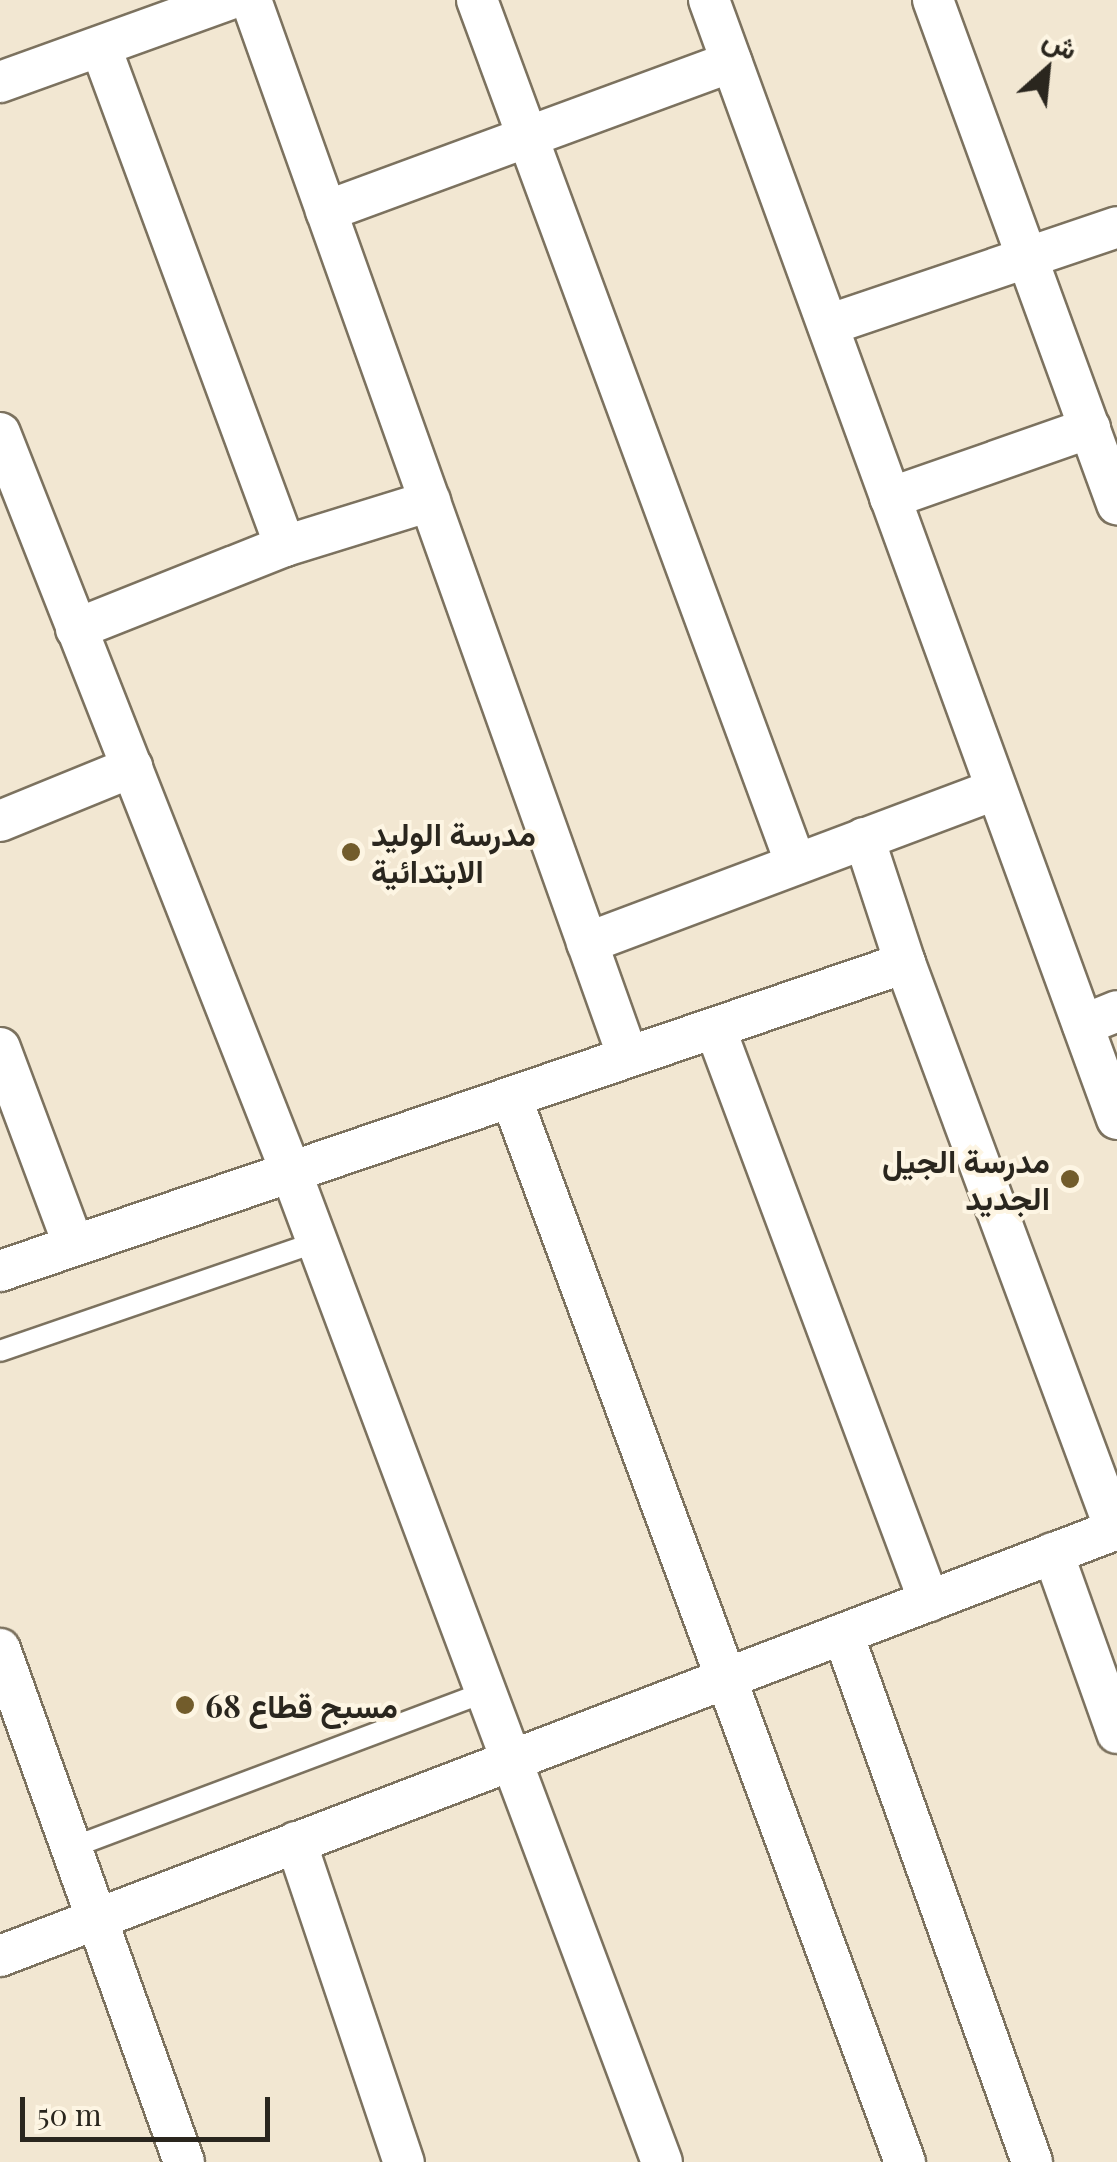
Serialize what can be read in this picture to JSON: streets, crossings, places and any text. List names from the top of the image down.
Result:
{
  "places": ["مدرسة الوليد الابتدائية", "مدرسة الجيل الجديد", "مسبح قطاع 68"],
  "scale_bar": "50 m",
  "north": "top right"
}
